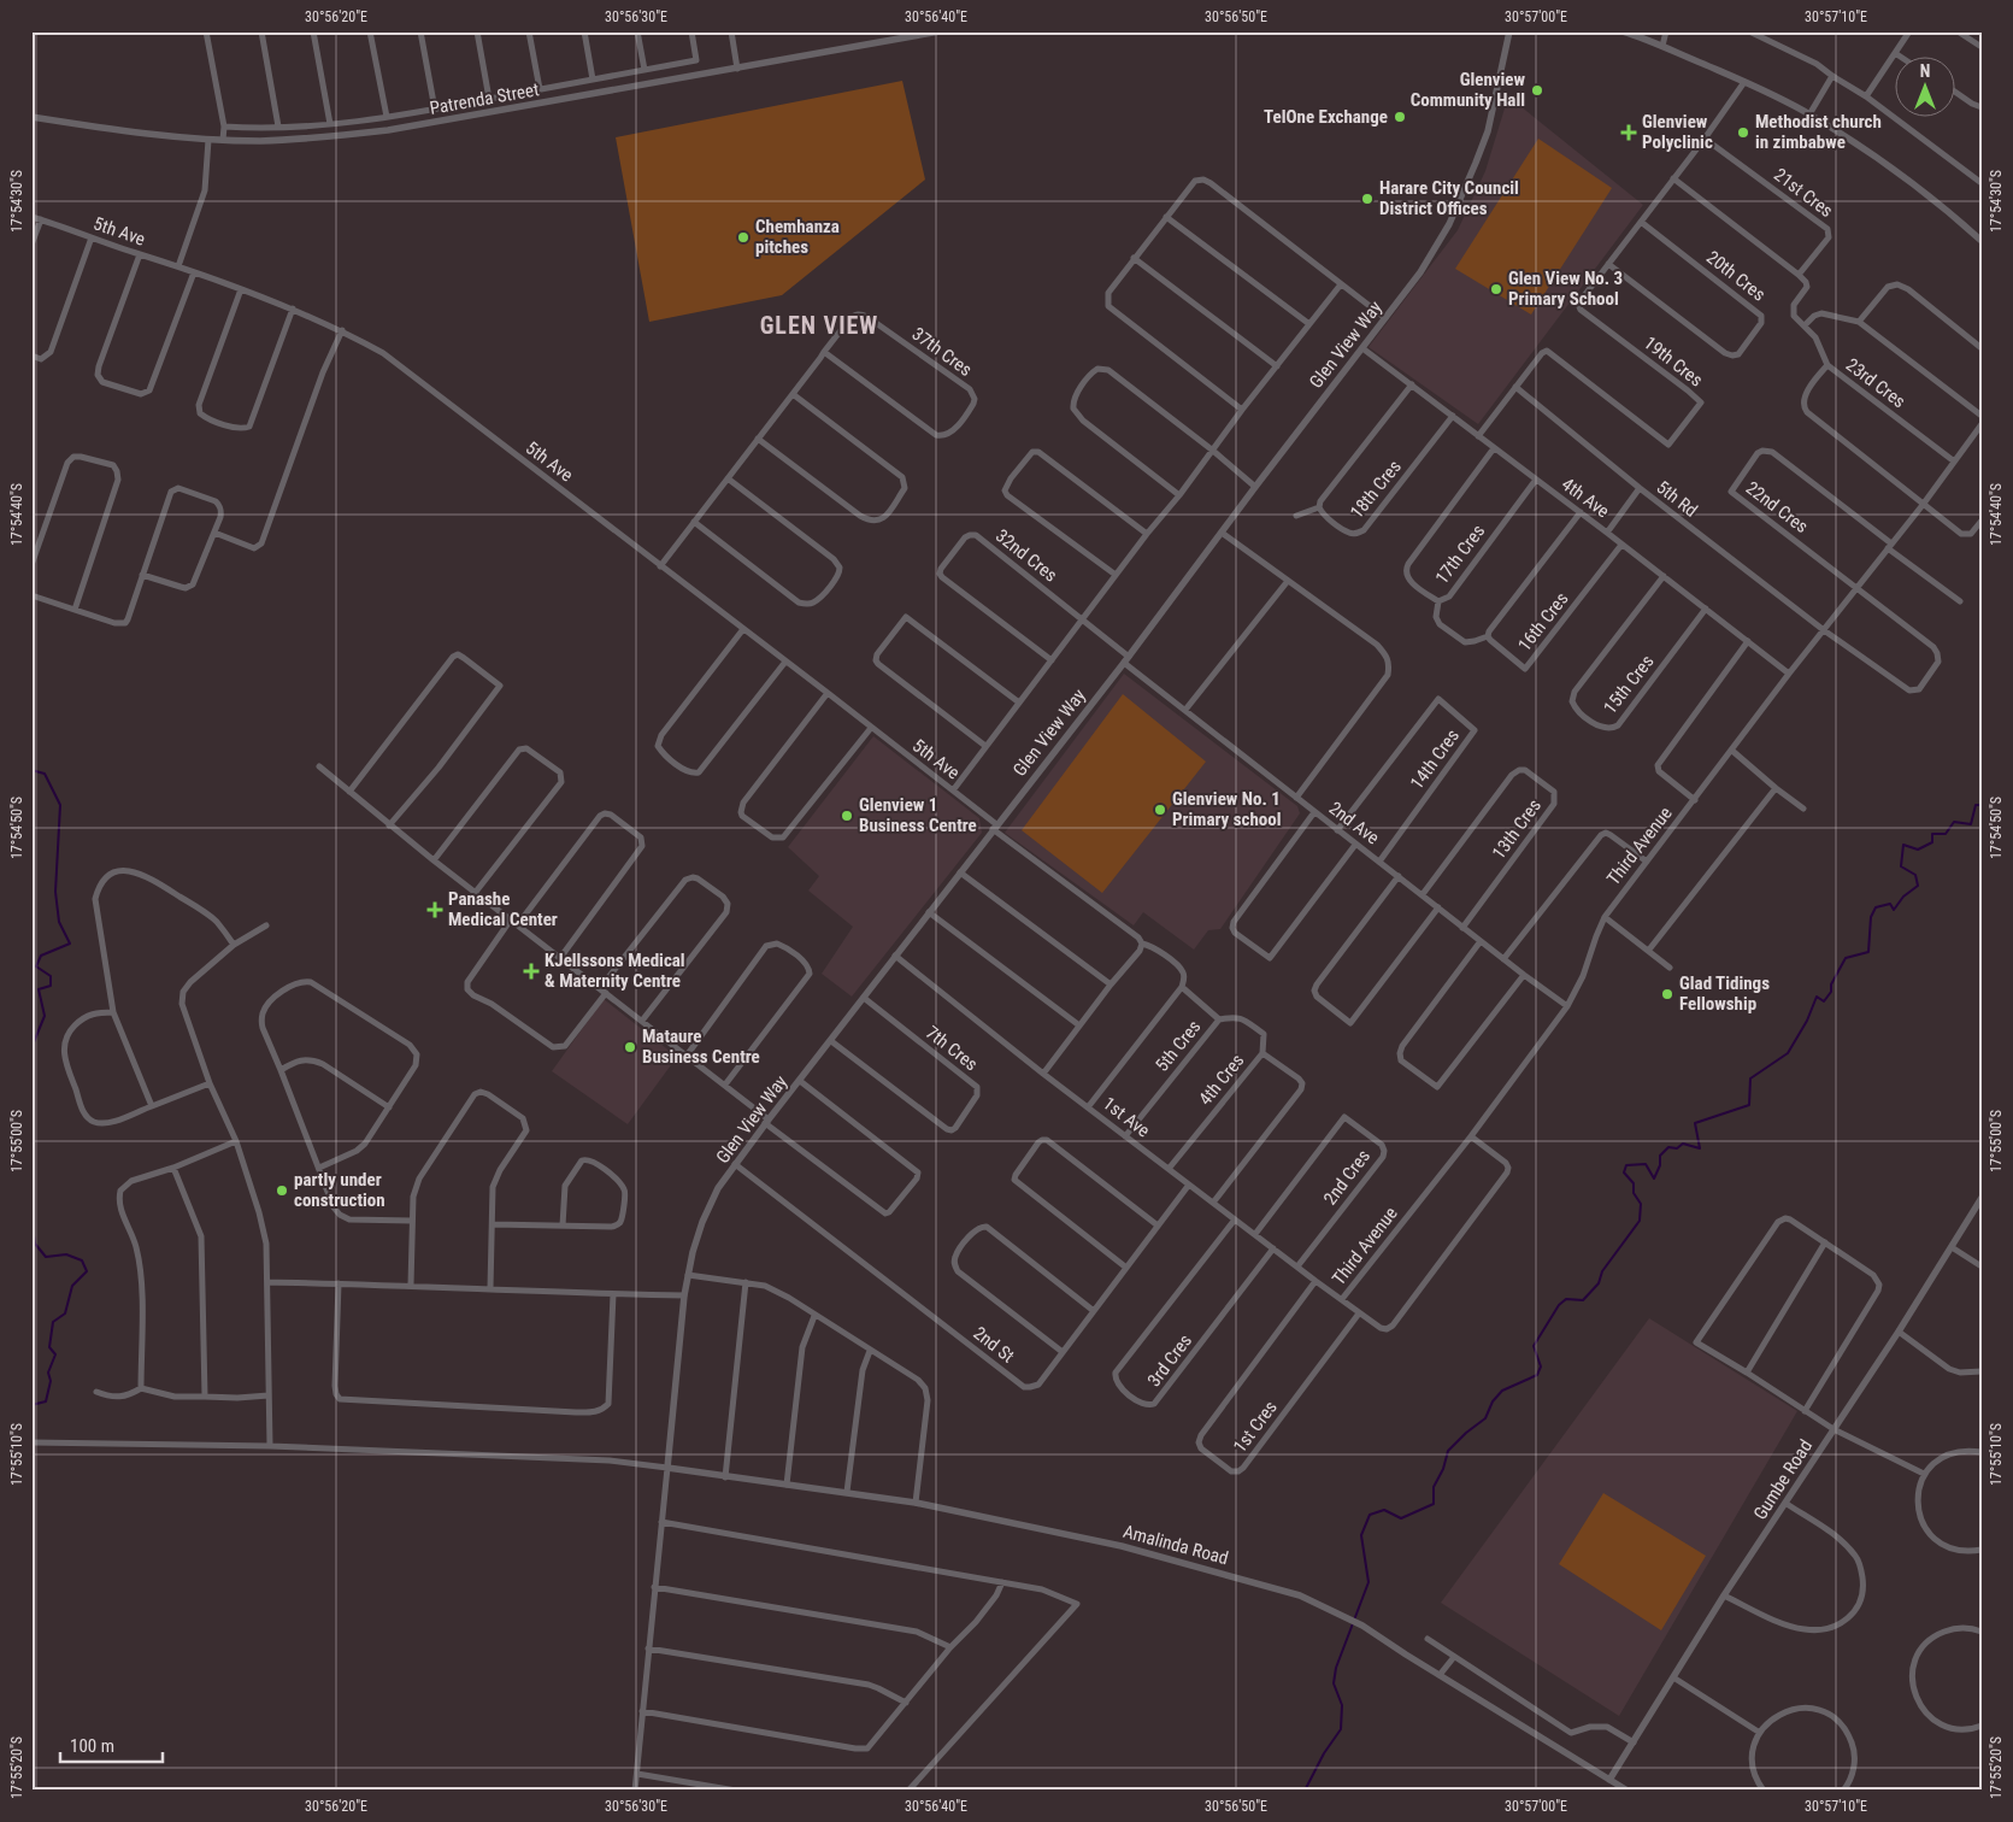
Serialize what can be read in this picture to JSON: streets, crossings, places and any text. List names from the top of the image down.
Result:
{
  "streets": {
    "street": [
      "Patrenda Street",
      "21st Cres",
      "5th Ave",
      "20th Cres",
      "Glen View Way",
      "37th Cres",
      "19th Cres",
      "23rd Cres",
      "18th Cres",
      "4th Ave",
      "5th Rd",
      "22nd Cres",
      "17th Cres",
      "32nd Cres",
      "16th Cres",
      "15th Cres",
      "14th Cres",
      "2nd Ave",
      "13th Cres",
      "Third Avenue",
      "5th Cres",
      "7th Cres",
      "4th Cres",
      "1st Ave",
      "2nd Cres",
      "2nd St",
      "3rd Cres",
      "1st Cres",
      "Gumbe Road",
      "Amalinda Road"
    ]
  },
  "crossings": [
    ["5th Ave", "Glen View Way"],
    ["5th Ave", "5th Cres"],
    ["20th Cres", "19th Cres"],
    ["Glen View Way", "4th Ave"],
    ["Glen View Way", "32nd Cres"],
    ["Glen View Way", "2nd Ave"],
    ["Glen View Way", "7th Cres"],
    ["Glen View Way", "1st Ave"],
    ["Glen View Way", "2nd St"],
    ["Glen View Way", "Amalinda Road"],
    ["19th Cres", "5th Rd"],
    ["23rd Cres", "Third Avenue"],
    ["18th Cres", "4th Ave"],
    ["4th Ave", "17th Cres"],
    ["4th Ave", "16th Cres"],
    ["4th Ave", "15th Cres"],
    ["4th Ave", "Third Avenue"],
    ["5th Rd", "22nd Cres"],
    ["5th Rd", "Third Avenue"],
    ["22nd Cres", "Third Avenue"],
    ["32nd Cres", "2nd Ave"],
    ["14th Cres", "2nd Ave"],
    ["2nd Ave", "13th Cres"],
    ["2nd Ave", "Third Avenue"],
    ["Third Avenue", "1st Ave"],
    ["5th Cres", "1st Ave"],
    ["4th Cres", "1st Ave"],
    ["1st Ave", "2nd Cres"],
    ["1st Ave", "2nd St"],
    ["1st Ave", "3rd Cres"],
    ["1st Ave", "1st Cres"],
    ["Gumbe Road", "Amalinda Road"]
  ],
  "districts": ["GLEN VIEW"],
  "places": {
    "other": [
      "Glenview Community Hall",
      "TelOne Exchange",
      "Methodist church in zimbabwe",
      "Harare City Council District Offices",
      "Chemhanza pitches",
      "Glen View No. 3 Primary School",
      "Glenview No. 1 Primary school",
      "Glenview 1 Business Centre",
      "Glad Tidings Fellowship",
      "Mataure Business Centre",
      "partly under construction"
    ],
    "health": ["Glenview Polyclinic", "Panashe Medical Center", "KJellssons Medical & Maternity Centre"]
  },
  "scale_bar": "100 m",
  "north": "top",
  "coordinates": [
    "30°56'20\"E",
    "30°56'30\"E",
    "30°56'40\"E",
    "30°56'50\"E",
    "30°57'00\"E",
    "30°57'10\"E",
    "17°54'30\"S",
    "17°54'40\"S",
    "17°54'50\"S",
    "17°55'00\"S",
    "17°55'10\"S",
    "17°55'20\"S"
  ]
}
